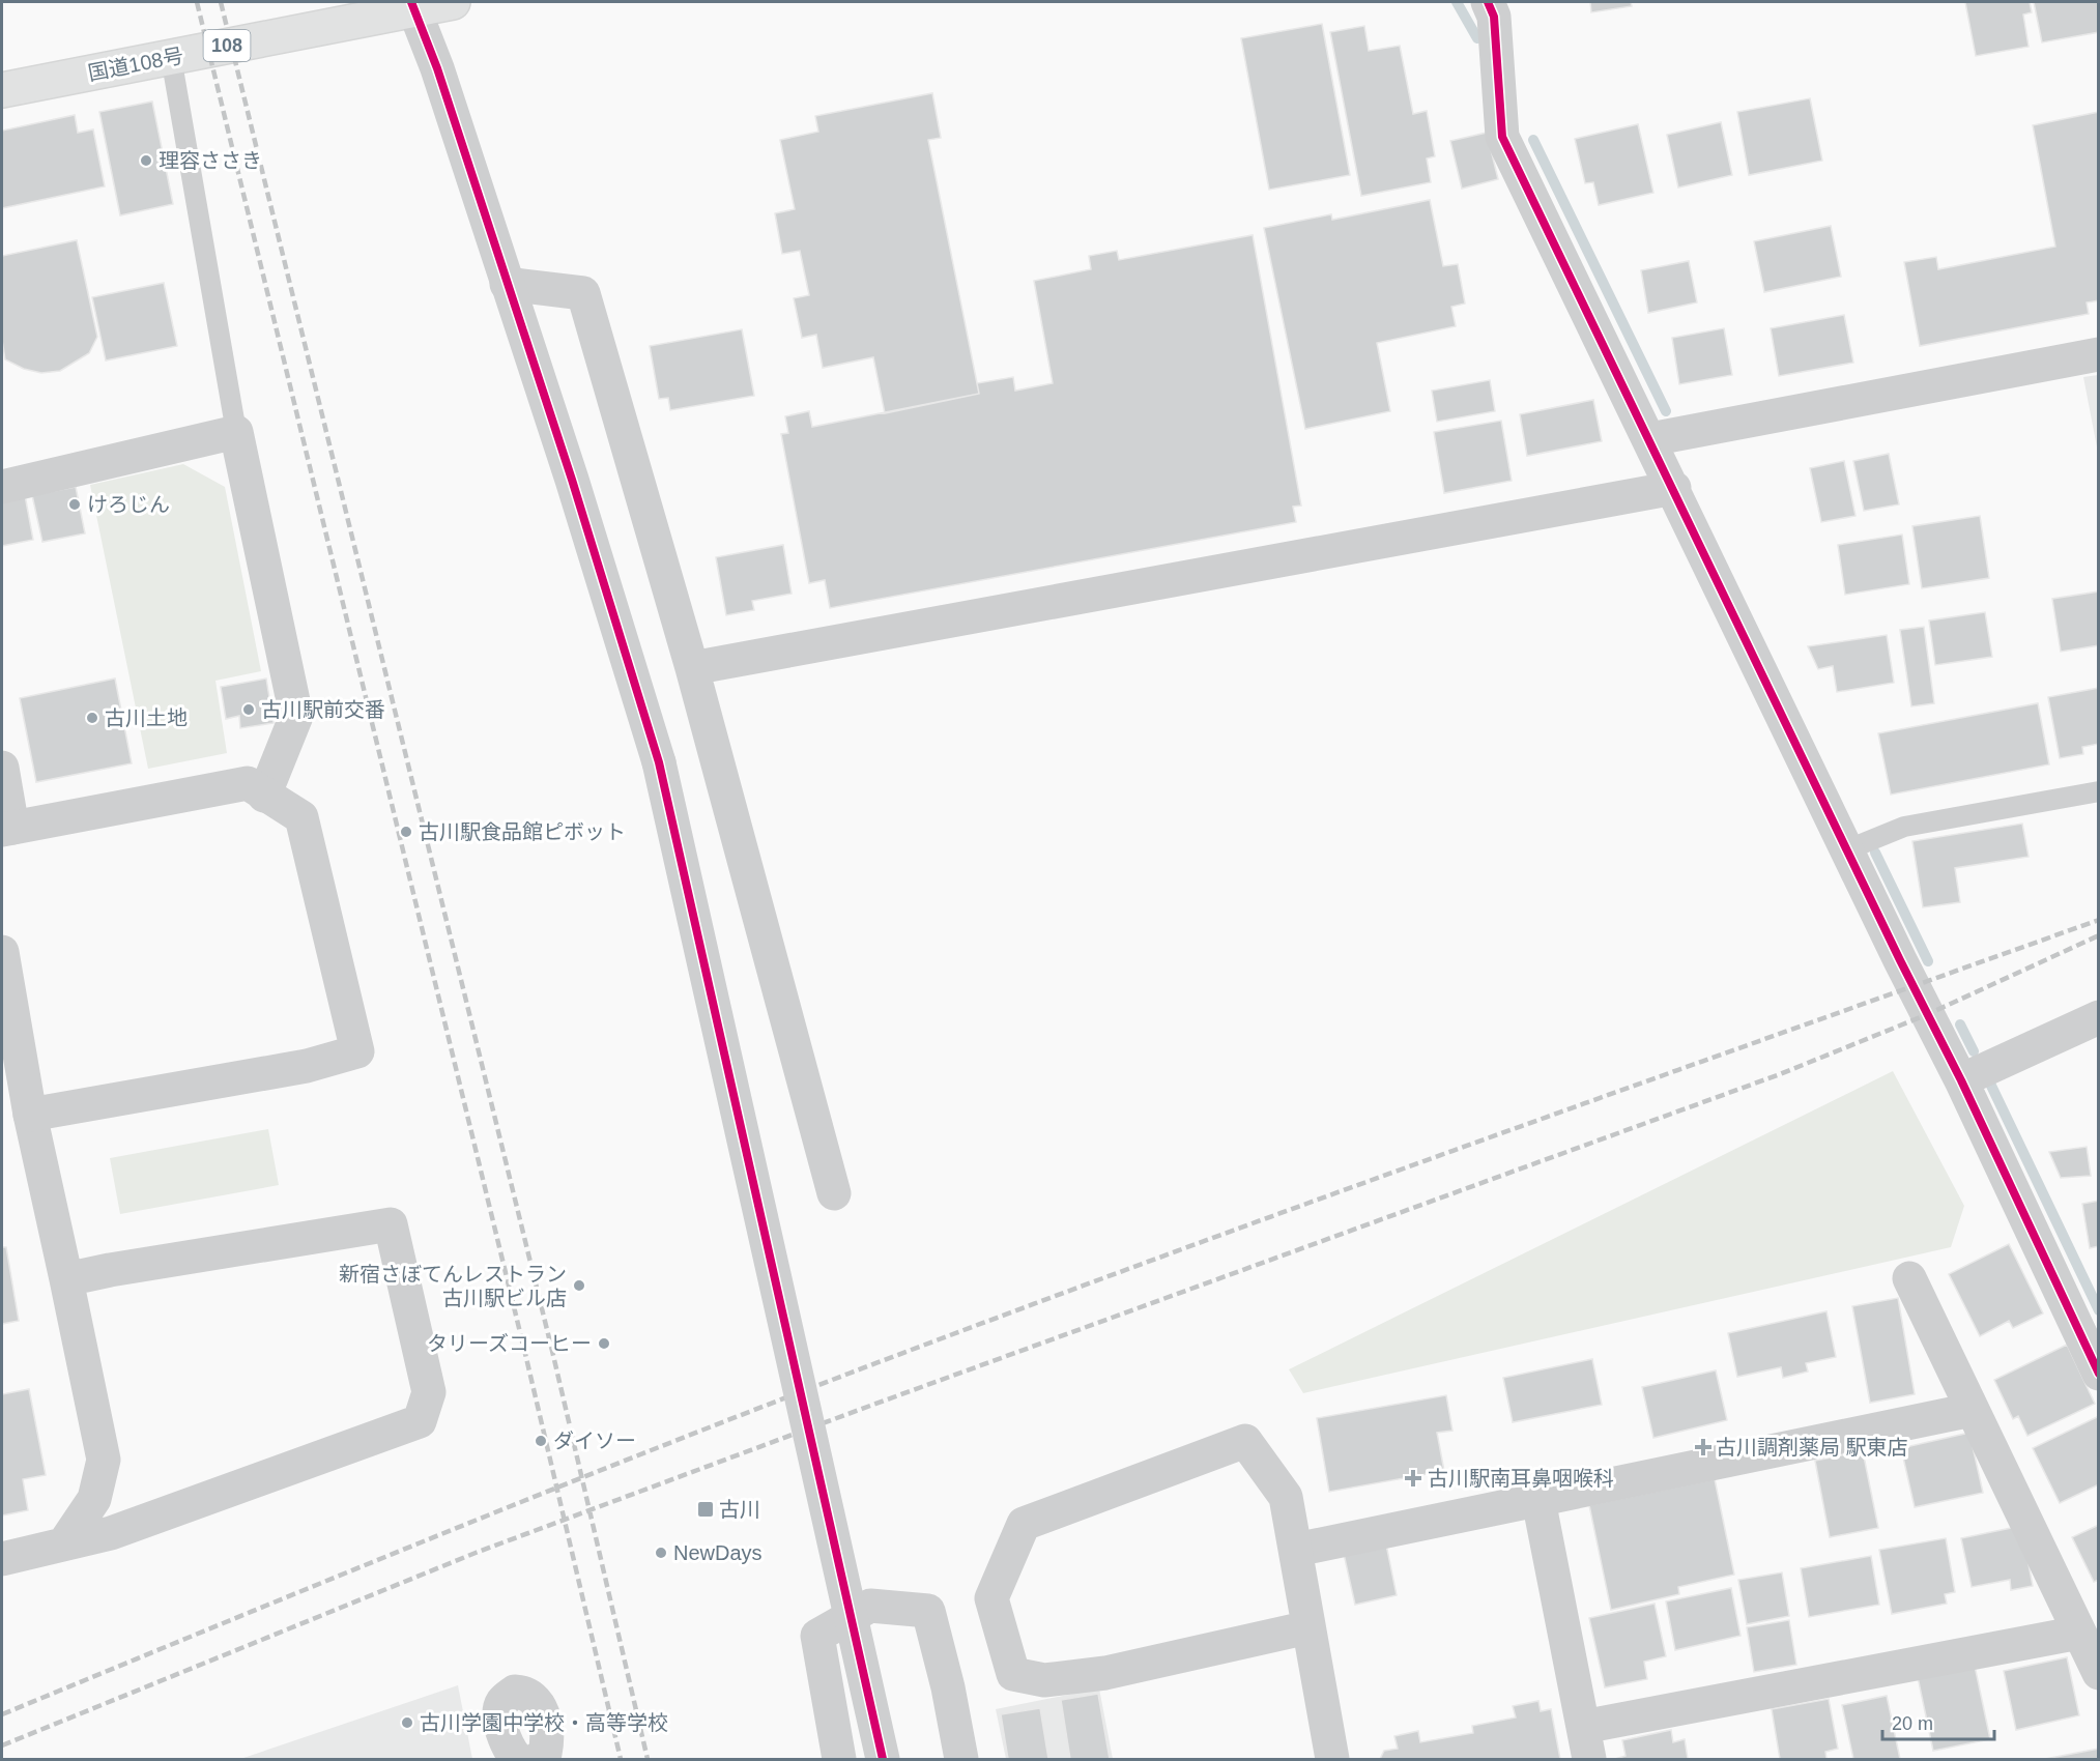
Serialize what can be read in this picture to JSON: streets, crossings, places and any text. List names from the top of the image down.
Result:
{
  "streets": {
    "highway": ["108", "国道108号"]
  },
  "places": {
    "other": [
      "理容ささき",
      "けろじん",
      "古川駅前交番",
      "古川土地",
      "古川駅食品館ピボット",
      "新宿さぼてんレストラン 古川駅ビル店",
      "タリーズコーヒー",
      "ダイソー",
      "NewDays",
      "古川学園中学校・高等学校"
    ],
    "health": ["古川調剤薬局 駅東店", "古川駅南耳鼻咽喉科"],
    "transit": ["古川"]
  },
  "scale_bar": "20 m"
}
